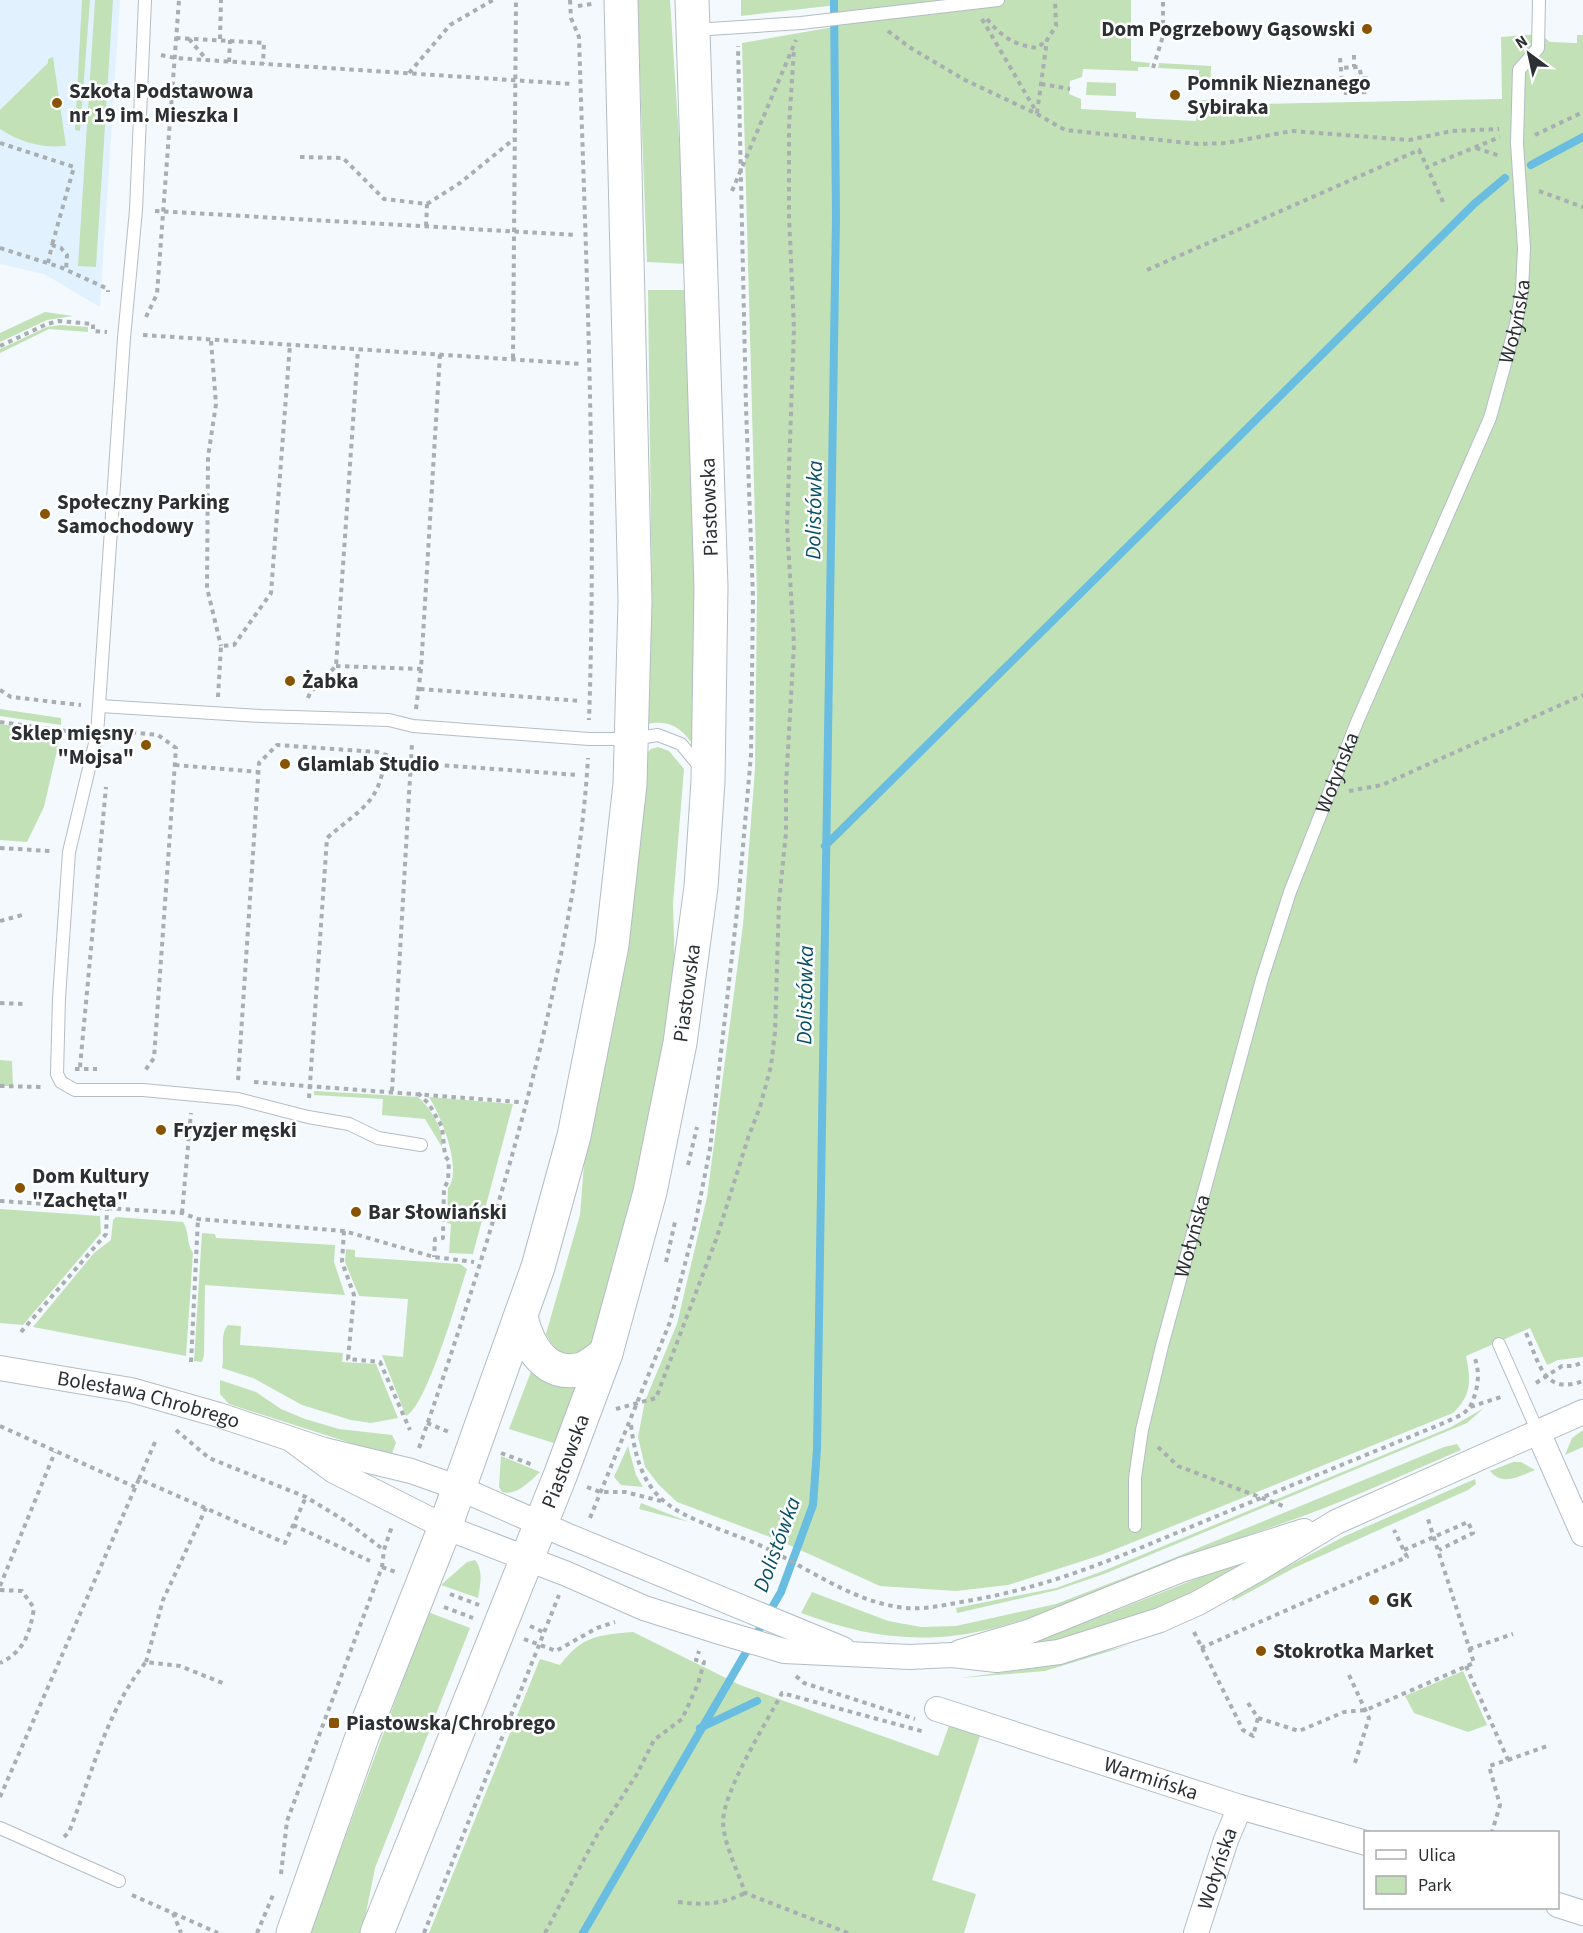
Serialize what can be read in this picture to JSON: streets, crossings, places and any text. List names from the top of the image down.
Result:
{
  "streets": {
    "main road": ["Piastowska"],
    "street": ["Wołyńska", "Bolesława Chrobrego", "Warmińska"]
  },
  "crossings": [
    ["Wołyńska", "Warmińska"],
    ["Piastowska", "Bolesława Chrobrego"]
  ],
  "water": ["Dolistówka"],
  "places": {
    "other": [
      "Dom Pogrzebowy Gąsowski",
      "Pomnik Nieznanego Sybiraka",
      "Szkoła Podstawowa nr 19 im. Mieszka I",
      "Społeczny Parking Samochodowy",
      "Żabka",
      "Sklep mięsny \"Mojsa\"",
      "Glamlab Studio",
      "Fryzjer męski",
      "Dom Kultury \"Zachęta\"",
      "Bar Słowiański",
      "GK",
      "Stokrotka Market"
    ],
    "transit": ["Piastowska/Chrobrego"]
  },
  "legend": ["Ulica", "Park"],
  "north": "top left"
}
